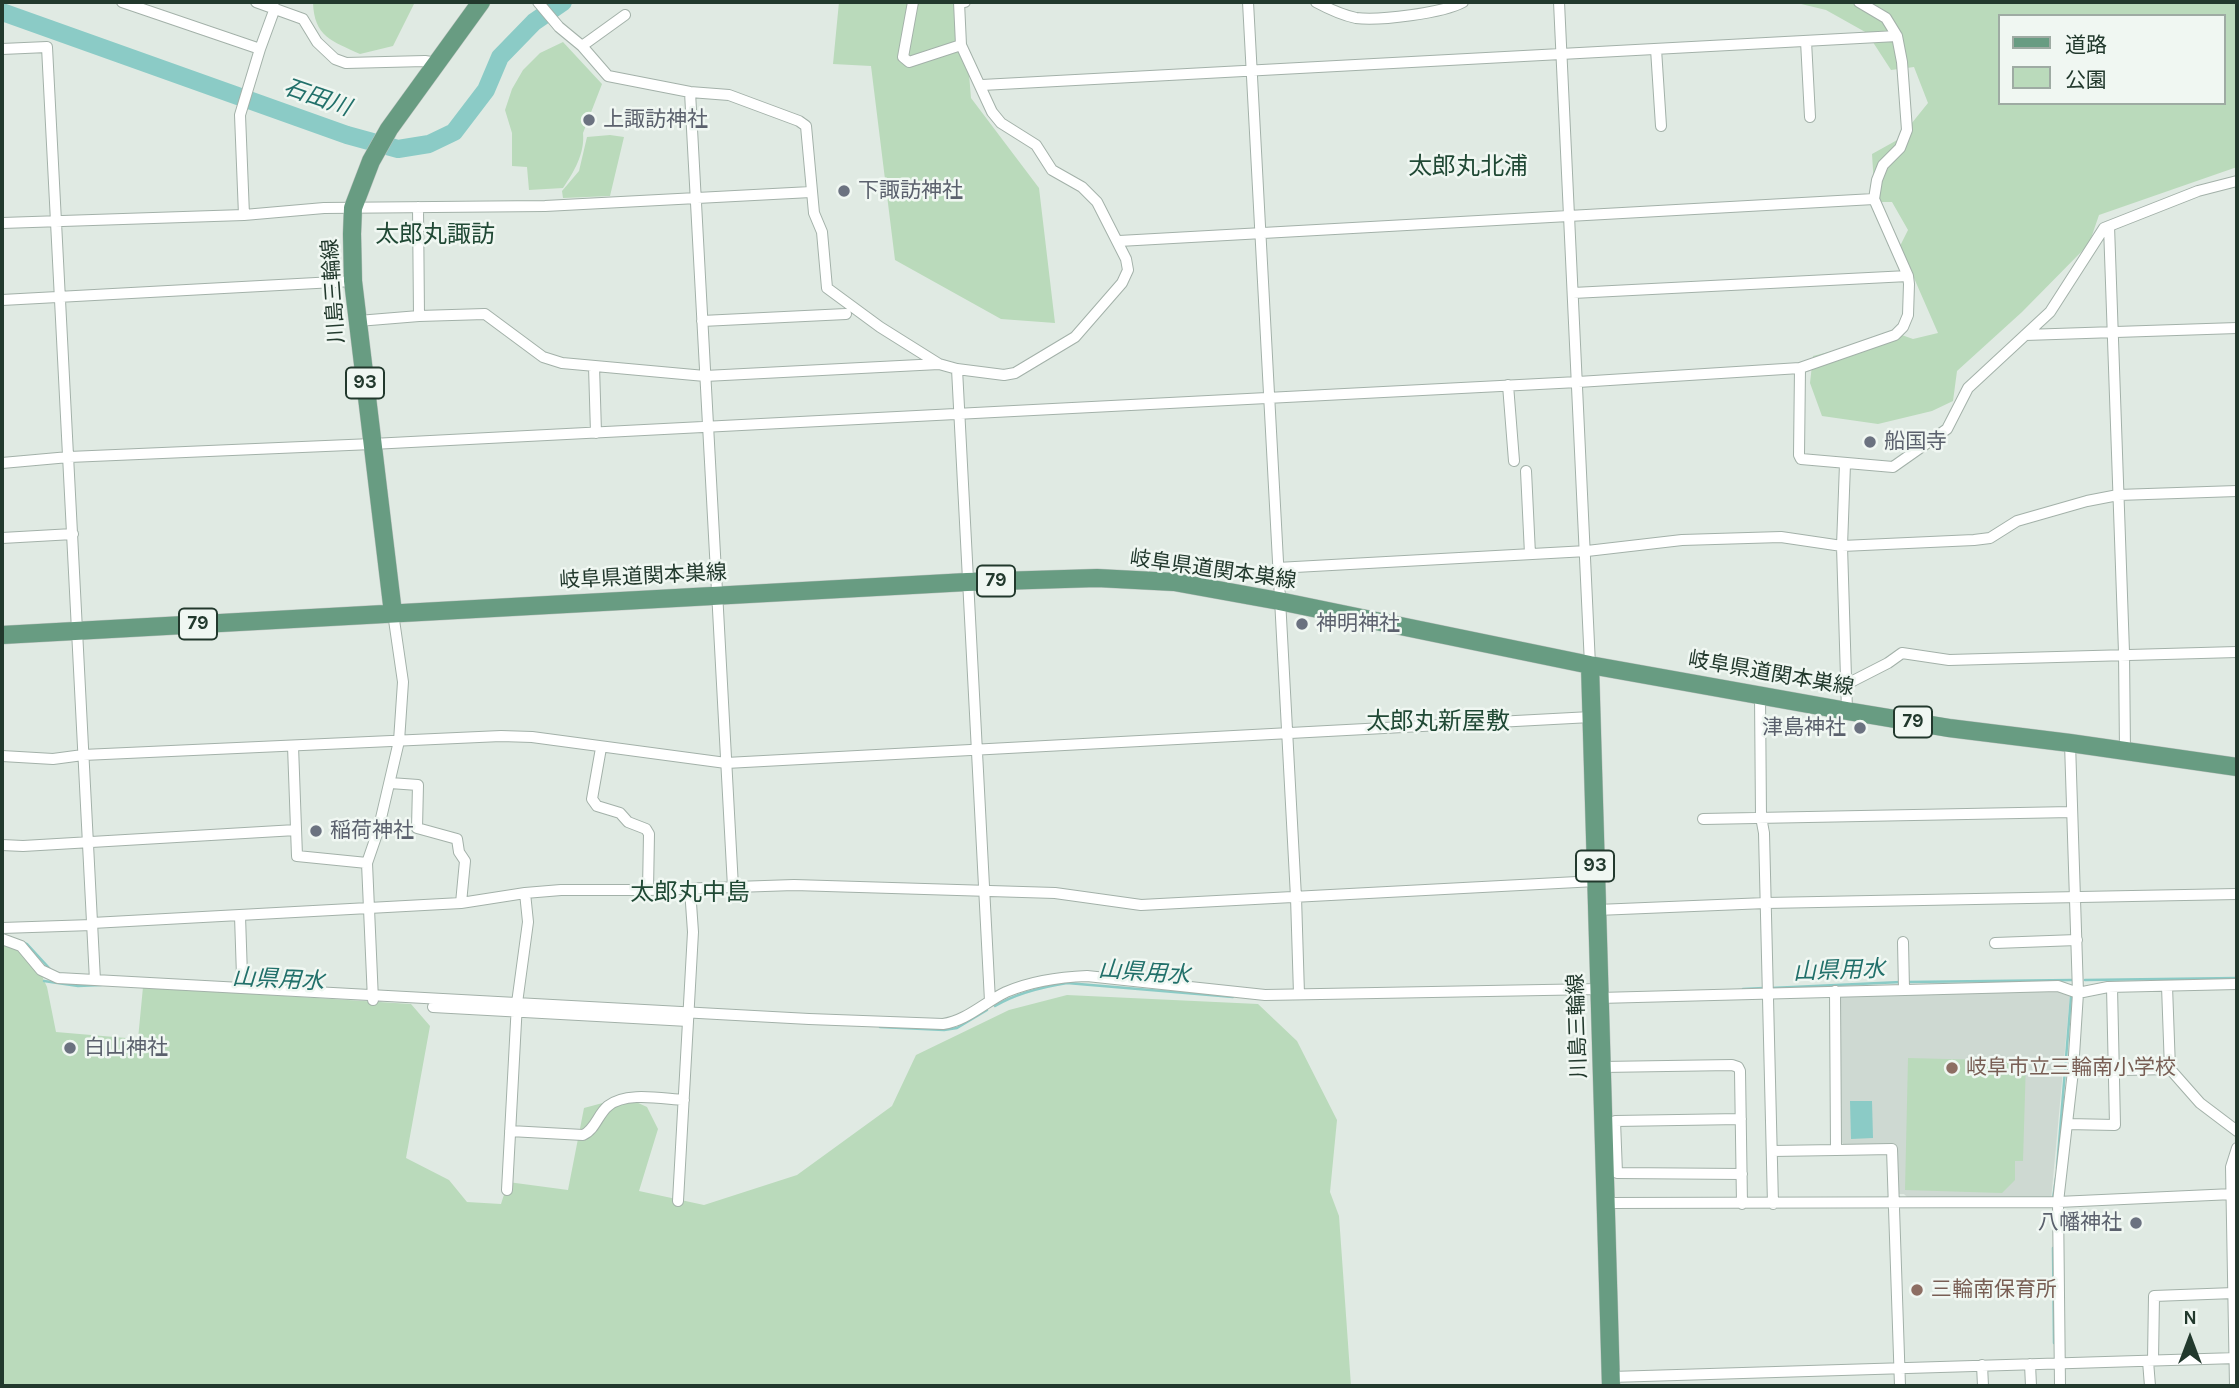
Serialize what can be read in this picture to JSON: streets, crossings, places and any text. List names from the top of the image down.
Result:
{
  "streets": {
    "main road": [
      "川島三輪線",
      "93",
      "岐阜県道関本巣線",
      "79"
    ]
  },
  "crossings": [
    ["川島三輪線", "岐阜県道関本巣線"]
  ],
  "districts": [
    "太郎丸北浦",
    "太郎丸諏訪",
    "太郎丸新屋敷",
    "太郎丸中島"
  ],
  "water": ["石田川", "山県用水"],
  "places": [
    "上諏訪神社",
    "下諏訪神社",
    "船国寺",
    "神明神社",
    "津島神社",
    "稲荷神社",
    "白山神社",
    "岐阜市立三輪南小学校",
    "八幡神社",
    "三輪南保育所"
  ],
  "legend": ["道路", "公園"],
  "north": "top"
}
